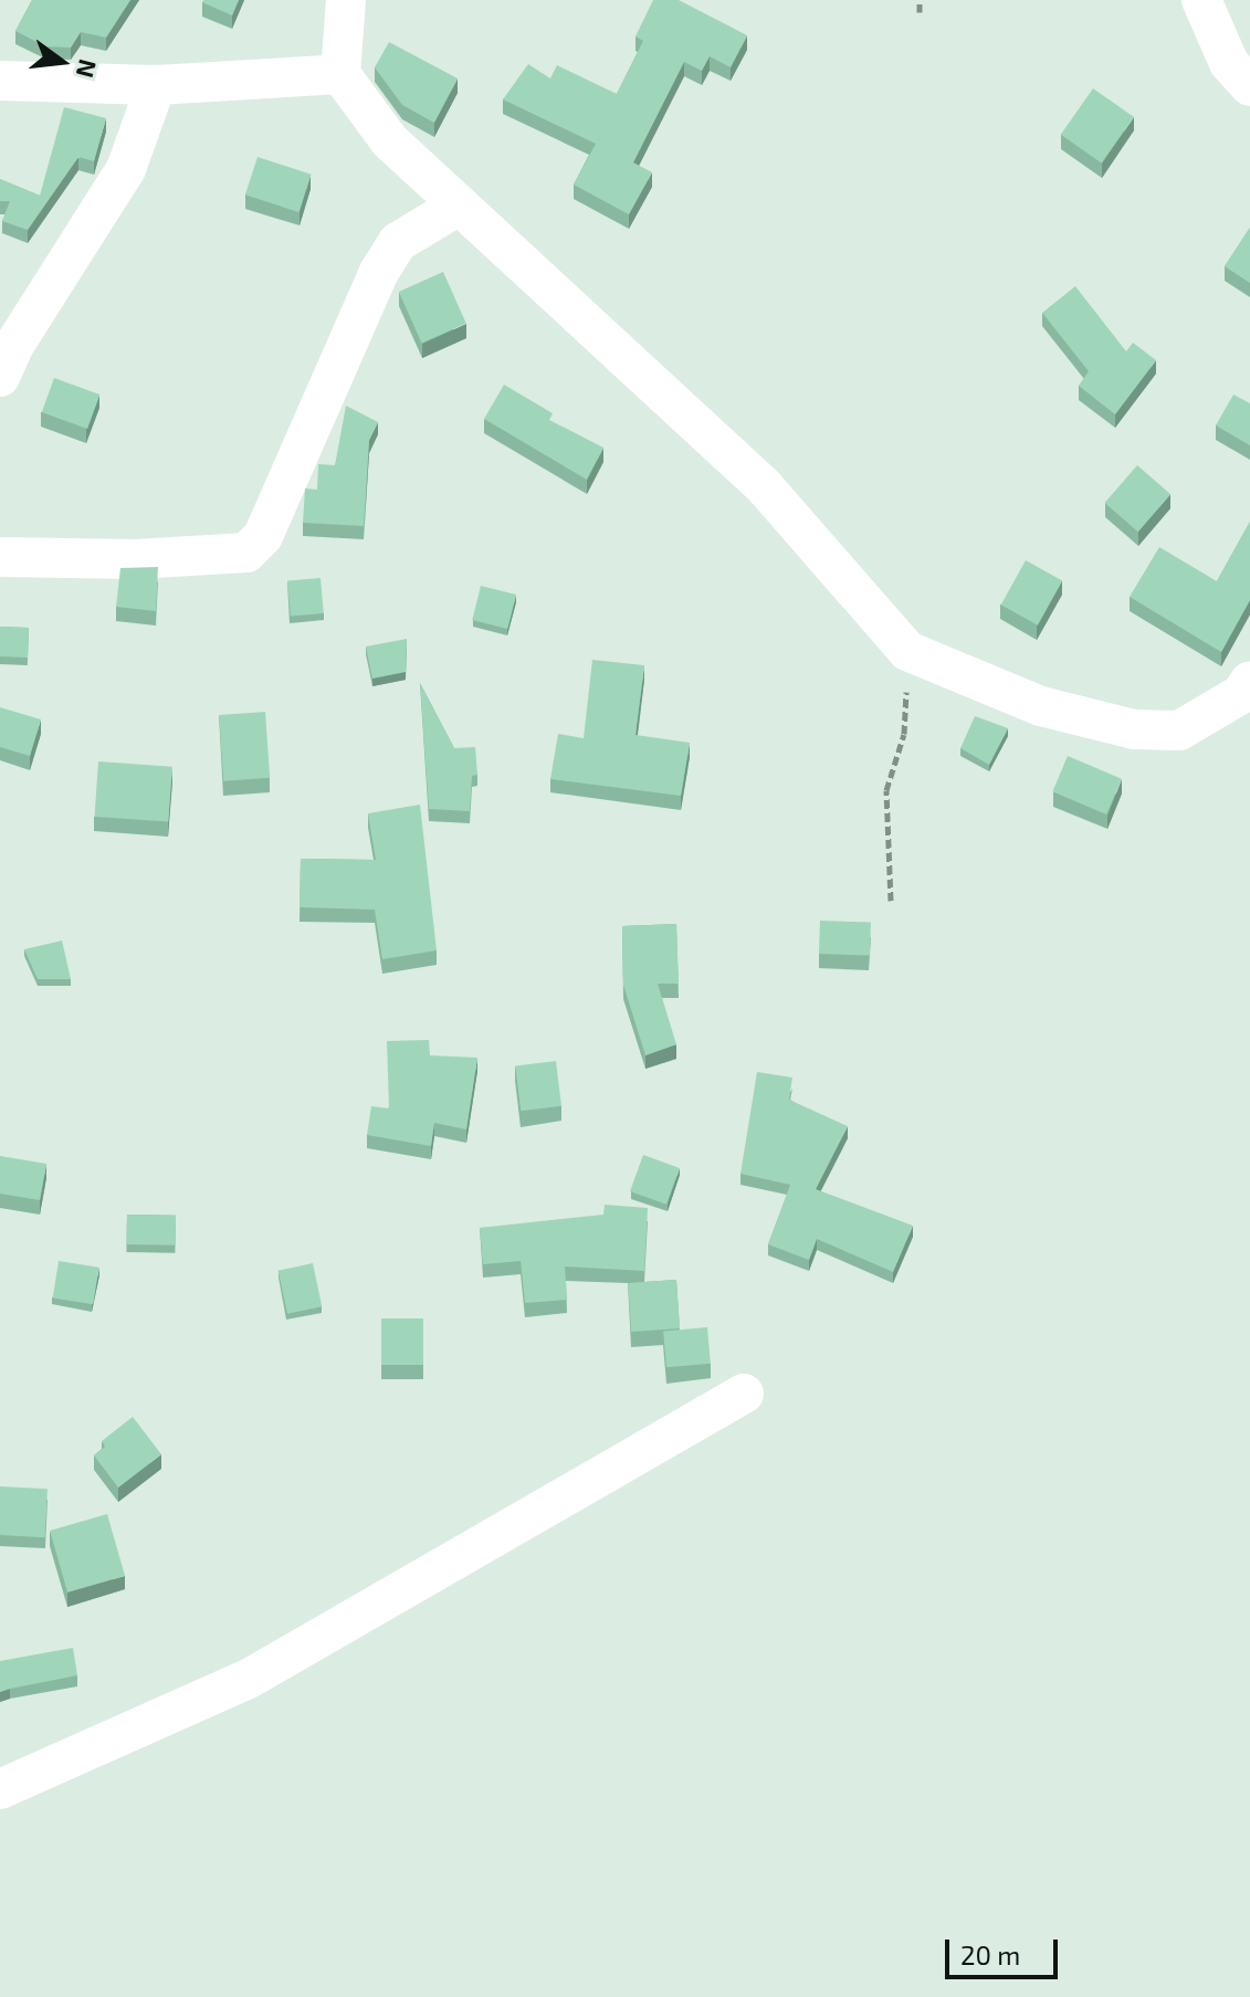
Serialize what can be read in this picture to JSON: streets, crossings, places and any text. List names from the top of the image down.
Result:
{
  "scale_bar": "20 m",
  "north": "right"
}
